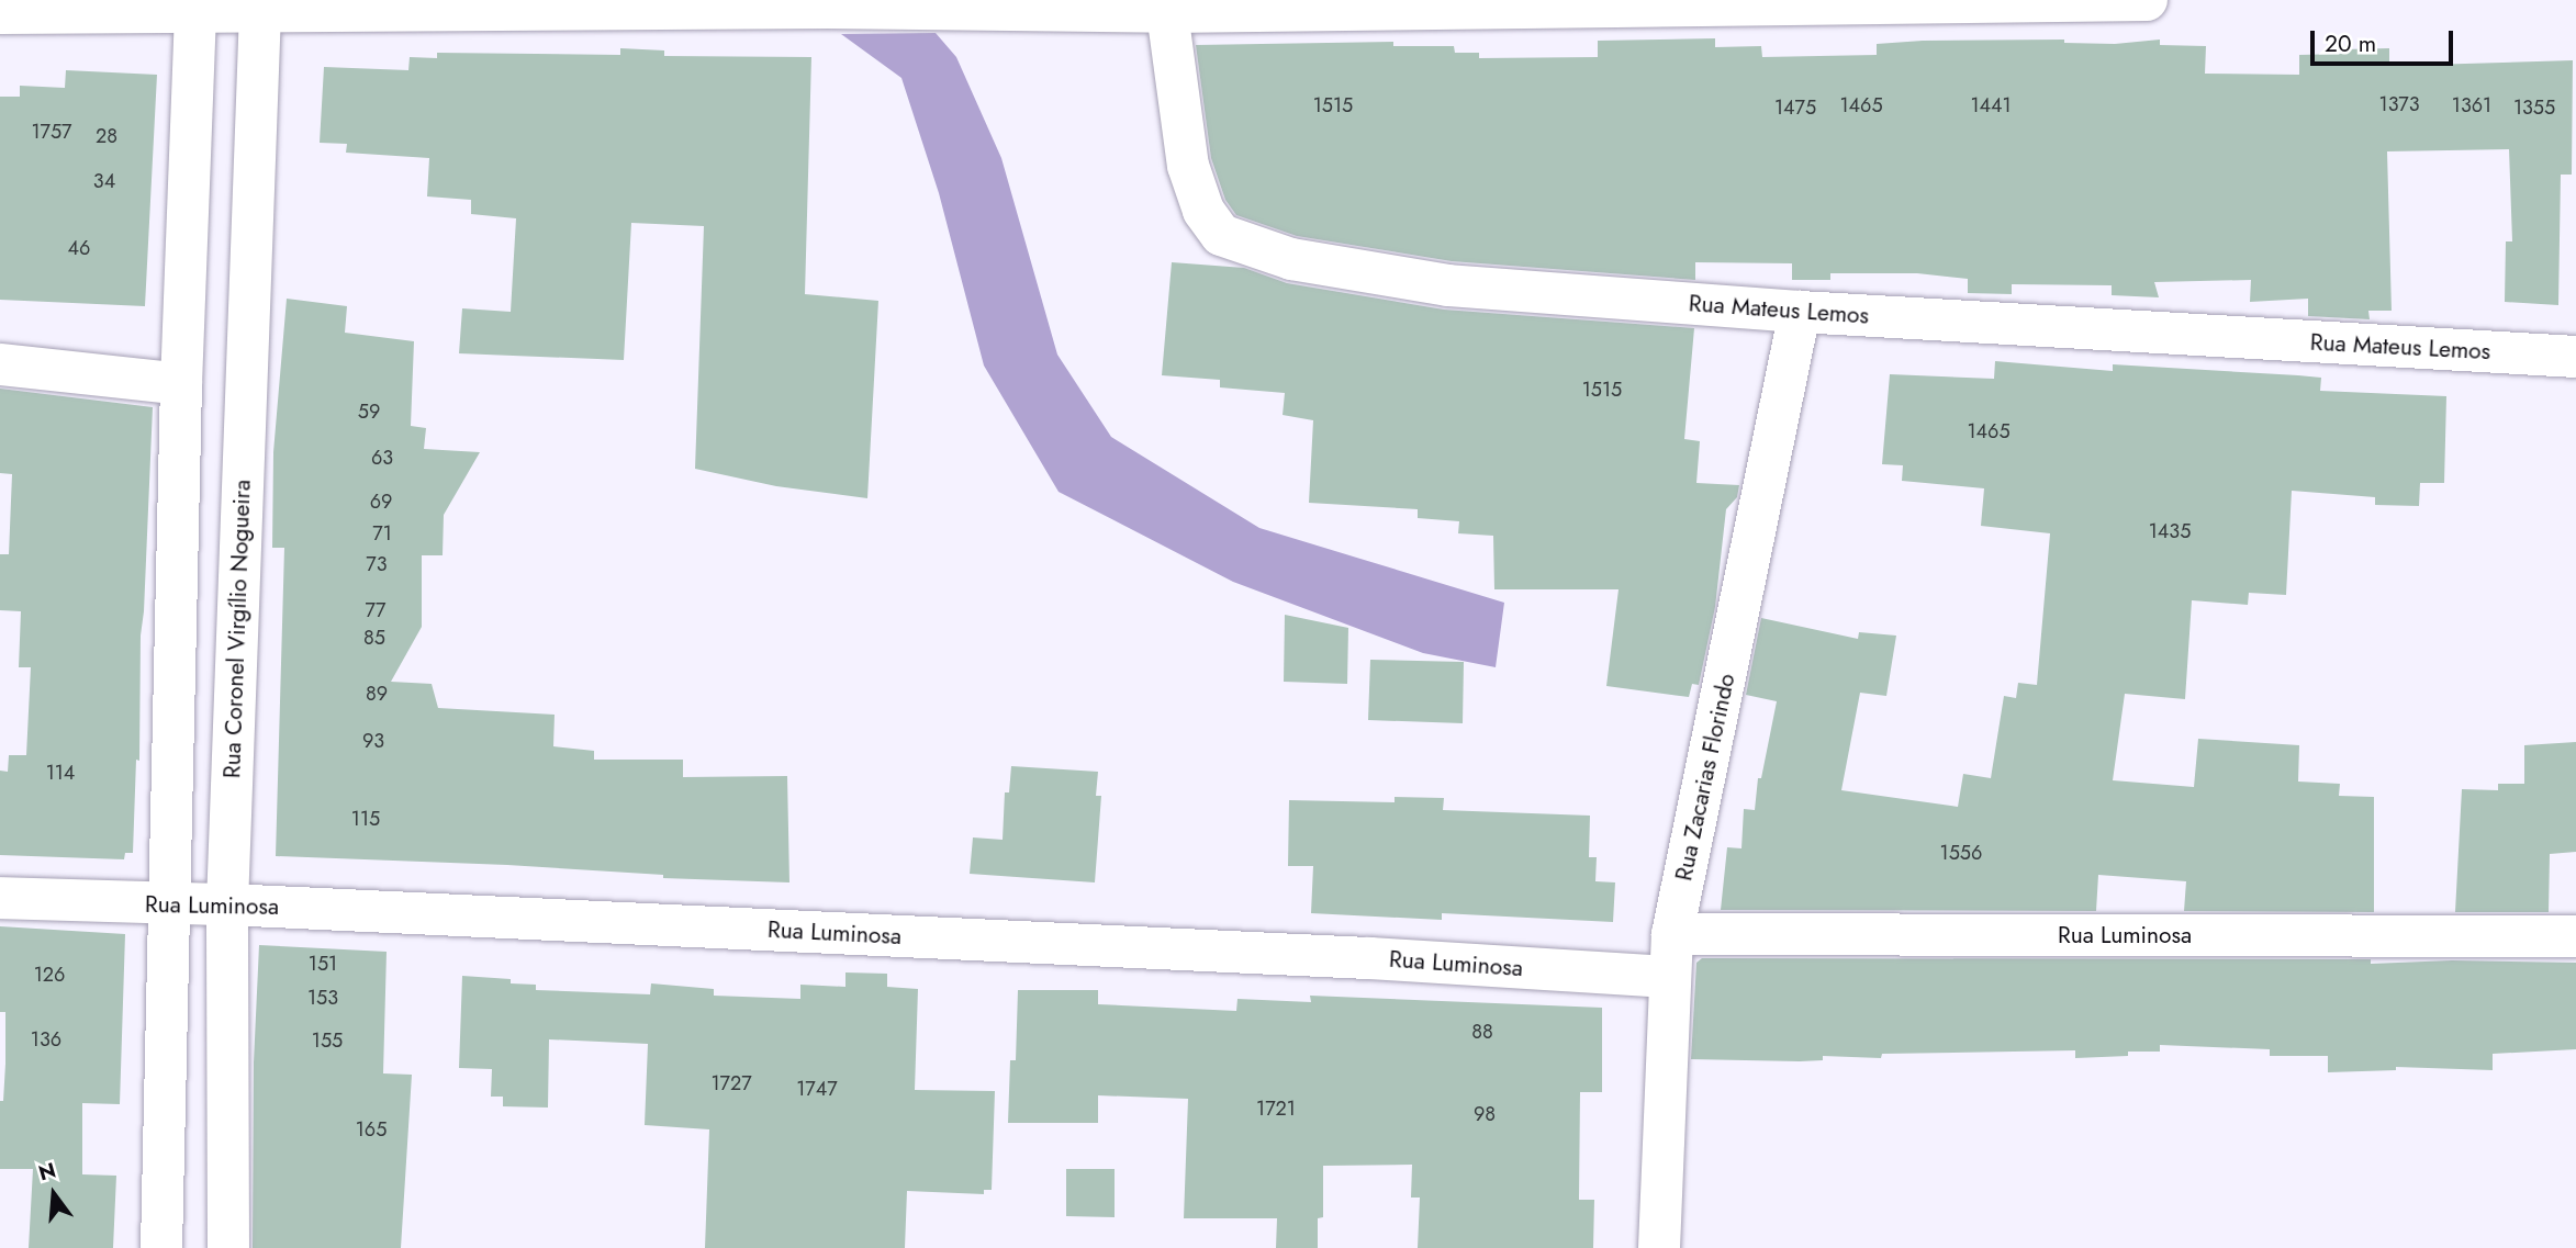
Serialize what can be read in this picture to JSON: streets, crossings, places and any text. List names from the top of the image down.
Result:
{
  "streets": {
    "street": [
      "Rua Mateus Lemos",
      "Rua Coronel Virgílio Nogueira",
      "Rua Zacarias Florindo",
      "Rua Luminosa"
    ]
  },
  "crossings": [
    ["Rua Mateus Lemos", "Rua Zacarias Florindo"],
    ["Rua Coronel Virgílio Nogueira", "Rua Luminosa"],
    ["Rua Zacarias Florindo", "Rua Luminosa"]
  ],
  "house_numbers": [
    "1373",
    "1515",
    "1465",
    "1441",
    "1361",
    "1475",
    "1355",
    "1757",
    "28",
    "34",
    "46",
    "1515",
    "59",
    "1465",
    "63",
    "69",
    "1435",
    "71",
    "73",
    "77",
    "85",
    "89",
    "93",
    "114",
    "115",
    "1556",
    "151",
    "126",
    "153",
    "88",
    "136",
    "155",
    "1727",
    "1747",
    "1721",
    "98",
    "165"
  ],
  "scale_bar": "20 m",
  "north": "top"
}
